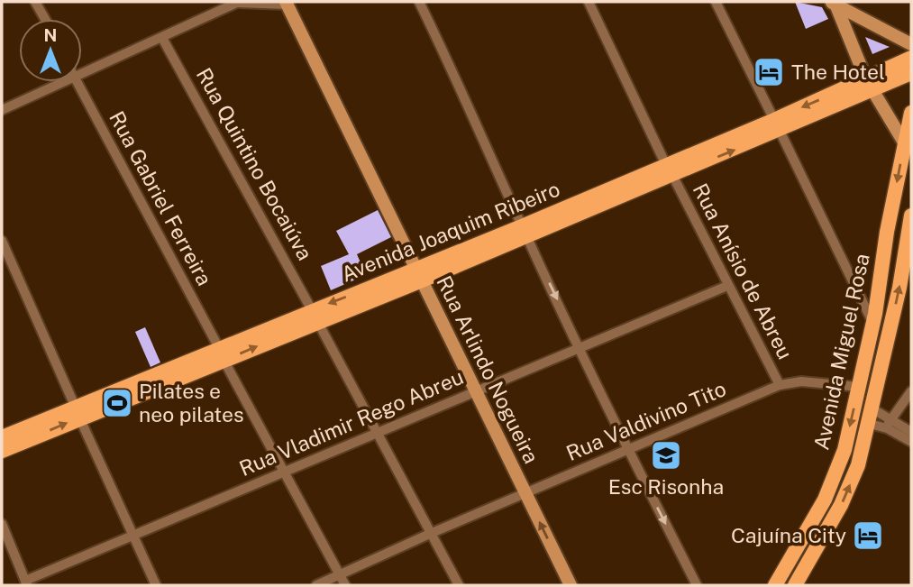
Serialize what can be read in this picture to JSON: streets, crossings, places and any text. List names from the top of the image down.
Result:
{
  "streets": {
    "main road": ["Avenida Joaquim Ribeiro", "Avenida Miguel Rosa"],
    "street": [
      "Rua Quintino Bocaiúva",
      "Rua Gabriel Ferreira",
      "Rua Anísio de Abreu",
      "Rua Arlindo Nogueira",
      "Rua Valdivino Tito",
      "Rua Vladimir Rego Abreu"
    ]
  },
  "crossings": [
    ["Rua Quintino Bocaiúva", "Avenida Joaquim Ribeiro"],
    ["Rua Quintino Bocaiúva", "Rua Valdivino Tito"],
    ["Rua Quintino Bocaiúva", "Rua Vladimir Rego Abreu"],
    ["Rua Gabriel Ferreira", "Avenida Joaquim Ribeiro"],
    ["Rua Gabriel Ferreira", "Rua Valdivino Tito"],
    ["Rua Gabriel Ferreira", "Rua Vladimir Rego Abreu"],
    ["Avenida Joaquim Ribeiro", "Rua Anísio de Abreu"],
    ["Avenida Joaquim Ribeiro", "Rua Arlindo Nogueira"],
    ["Rua Anísio de Abreu", "Rua Valdivino Tito"],
    ["Rua Anísio de Abreu", "Rua Vladimir Rego Abreu"],
    ["Avenida Miguel Rosa", "Rua Valdivino Tito"],
    ["Rua Arlindo Nogueira", "Rua Valdivino Tito"],
    ["Rua Arlindo Nogueira", "Rua Vladimir Rego Abreu"]
  ],
  "places": {
    "hotel": ["The Hotel", "Cajuína City"],
    "sports": ["Pilates e neo pilates"],
    "school or university": ["Esc Risonha"]
  },
  "north": "top"
}
